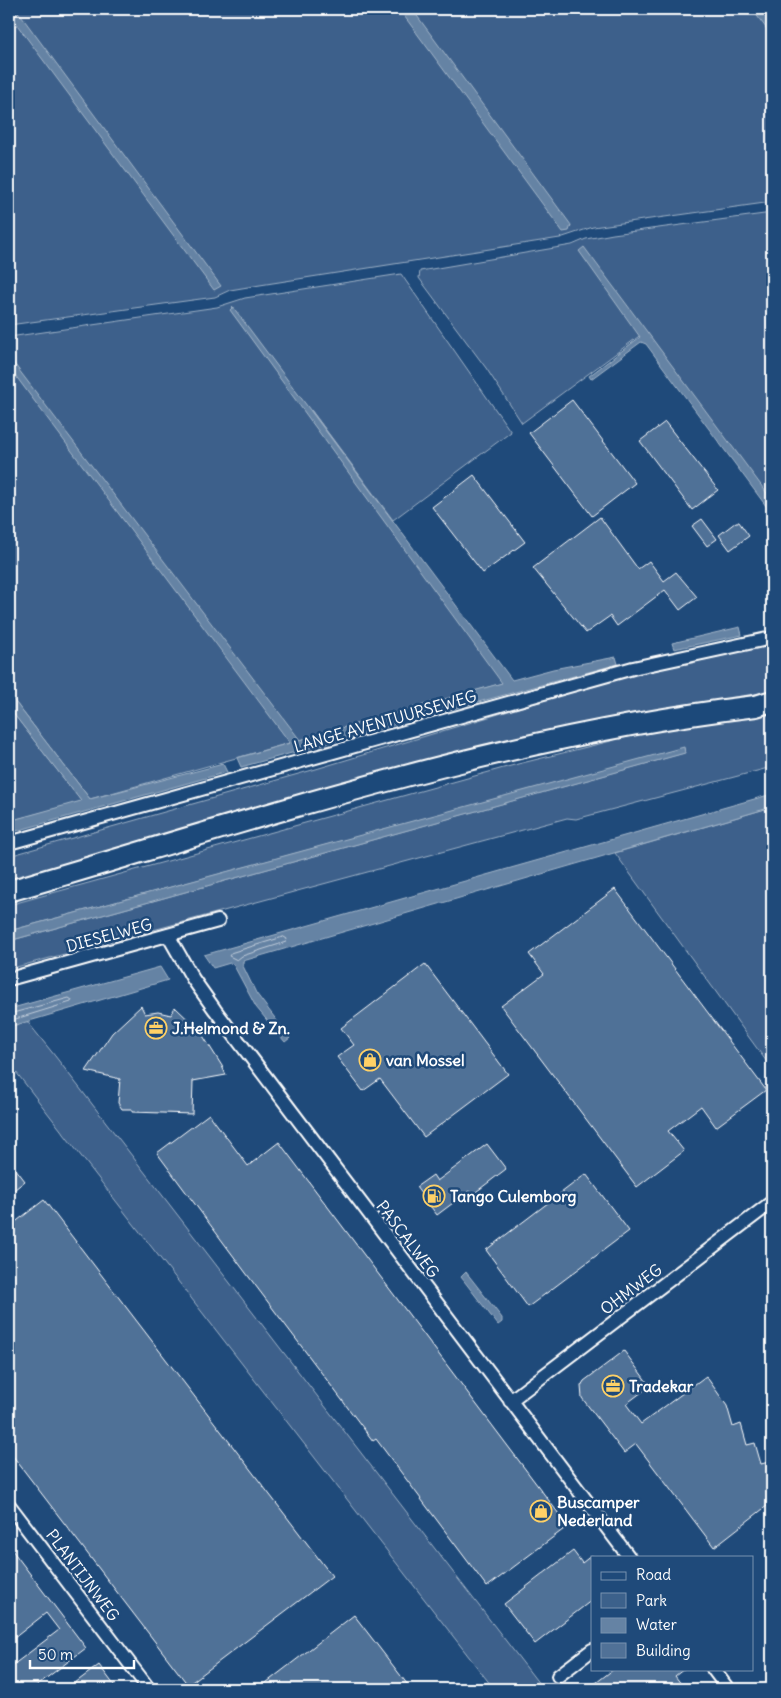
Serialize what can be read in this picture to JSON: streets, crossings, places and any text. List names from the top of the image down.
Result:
{
  "streets": {
    "street": [
      "LANGE AVENTUURSEWEG",
      "DIESELWEG",
      "PASCALWEG",
      "OHMWEG",
      "PLANTIJNWEG"
    ]
  },
  "crossings": [
    ["DIESELWEG", "PASCALWEG"],
    ["PASCALWEG", "OHMWEG"]
  ],
  "places": {
    "office": ["J.Helmond & Zn.", "Tradekar"],
    "shop": ["van Mossel", "Buscamper Nederland"],
    "fuel station": ["Tango Culemborg"]
  },
  "legend": [
    "Road",
    "Park",
    "Water",
    "Building"
  ],
  "scale_bar": "50 m"
}
